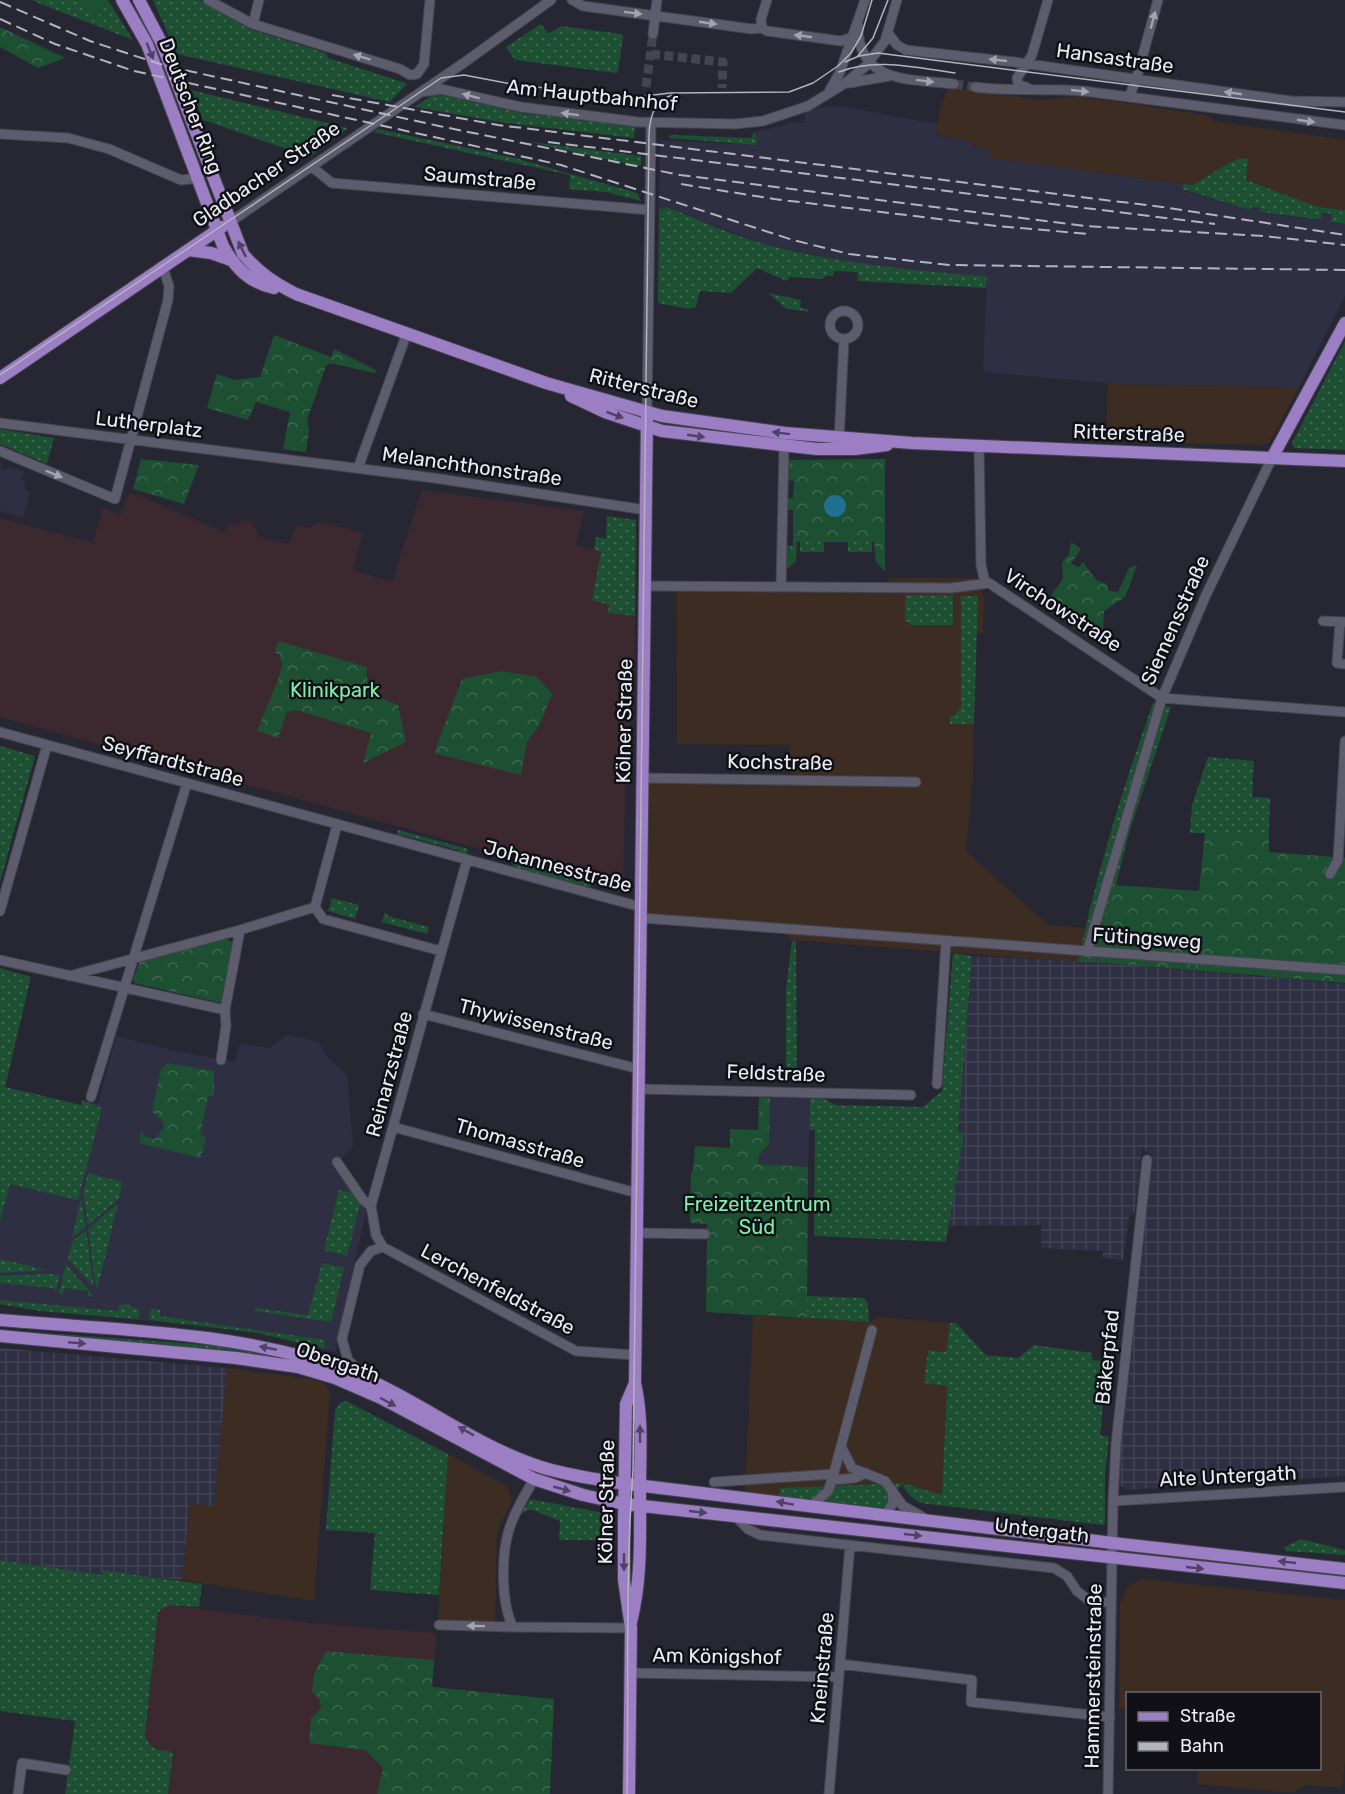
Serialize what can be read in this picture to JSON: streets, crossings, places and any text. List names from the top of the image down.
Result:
{
  "streets": {
    "main road": [
      "Deutscher Ring",
      "Gladbacher Straße",
      "Ritterstraße",
      "Siemensstraße",
      "Kölner Straße",
      "Obergath",
      "Untergath"
    ],
    "street": [
      "Hansastraße",
      "Am Hauptbahnhof",
      "Saumstraße",
      "Lutherplatz",
      "Melanchthonstraße",
      "Virchowstraße",
      "Seyffardtstraße",
      "Kochstraße",
      "Johannesstraße",
      "Fütingsweg",
      "Thywissenstraße",
      "Feldstraße",
      "Reinarzstraße",
      "Thomasstraße",
      "Lerchenfeldstraße",
      "Bäkerpfad",
      "Alte Untergath",
      "Am Königshof",
      "Kneinstraße",
      "Hammersteinstraße"
    ]
  },
  "crossings": [
    ["Am Hauptbahnhof", "Gladbacher Straße"],
    ["Am Hauptbahnhof", "Kölner Straße"],
    ["Deutscher Ring", "Gladbacher Straße"],
    ["Deutscher Ring", "Ritterstraße"],
    ["Gladbacher Straße", "Saumstraße"],
    ["Gladbacher Straße", "Ritterstraße"],
    ["Saumstraße", "Kölner Straße"],
    ["Ritterstraße", "Siemensstraße"],
    ["Ritterstraße", "Kölner Straße"],
    ["Lutherplatz", "Melanchthonstraße"],
    ["Melanchthonstraße", "Kölner Straße"],
    ["Virchowstraße", "Siemensstraße"],
    ["Virchowstraße", "Kölner Straße"],
    ["Siemensstraße", "Fütingsweg"],
    ["Kölner Straße", "Kochstraße"],
    ["Kölner Straße", "Johannesstraße"],
    ["Kölner Straße", "Fütingsweg"],
    ["Kölner Straße", "Thywissenstraße"],
    ["Kölner Straße", "Feldstraße"],
    ["Kölner Straße", "Thomasstraße"],
    ["Kölner Straße", "Lerchenfeldstraße"],
    ["Kölner Straße", "Obergath"],
    ["Kölner Straße", "Untergath"],
    ["Kölner Straße", "Am Königshof"],
    ["Seyffardtstraße", "Johannesstraße"],
    ["Seyffardtstraße", "Reinarzstraße"],
    ["Johannesstraße", "Fütingsweg"],
    ["Johannesstraße", "Reinarzstraße"],
    ["Thywissenstraße", "Reinarzstraße"],
    ["Reinarzstraße", "Thomasstraße"],
    ["Reinarzstraße", "Lerchenfeldstraße"],
    ["Bäkerpfad", "Alte Untergath"],
    ["Bäkerpfad", "Untergath"],
    ["Bäkerpfad", "Hammersteinstraße"],
    ["Obergath", "Untergath"],
    ["Untergath", "Kneinstraße"],
    ["Untergath", "Hammersteinstraße"],
    ["Am Königshof", "Kneinstraße"]
  ],
  "one_way": ["Am Hauptbahnhof"],
  "parks": ["Klinikpark", "Freizeitzentrum Süd"],
  "legend": ["Straße", "Bahn"]
}
